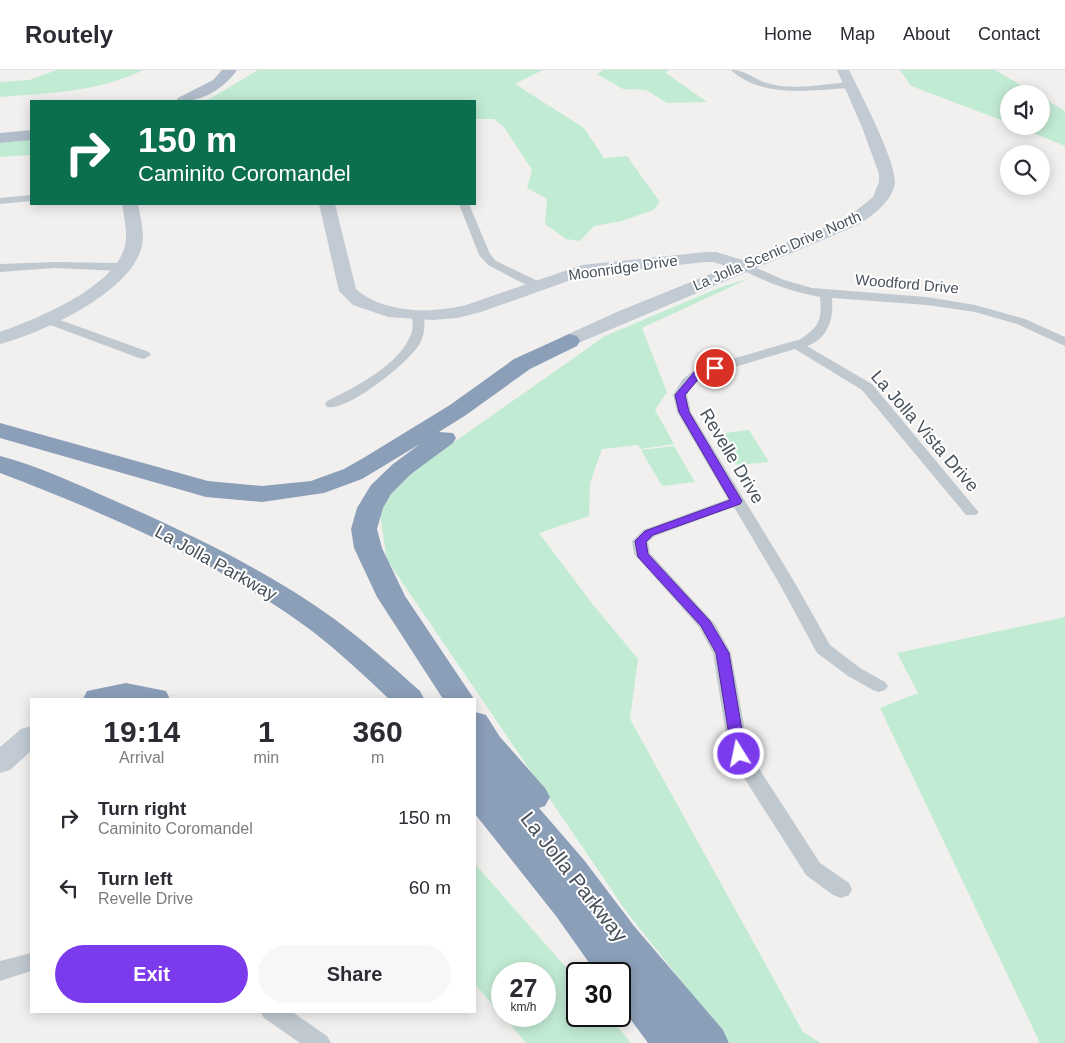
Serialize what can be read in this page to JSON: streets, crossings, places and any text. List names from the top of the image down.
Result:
{
  "streets": {
    "highway": ["La Jolla Parkway"],
    "street": [
      "La Jolla Scenic Drive North",
      "Moonridge Drive",
      "Woodford Drive",
      "La Jolla Vista Drive",
      "Revelle Drive"
    ]
  },
  "crossings": [
    ["La Jolla Scenic Drive North", "Moonridge Drive"],
    ["La Jolla Scenic Drive North", "Woodford Drive"],
    ["Moonridge Drive", "Woodford Drive"],
    ["Woodford Drive", "Revelle Drive"],
    ["La Jolla Vista Drive", "Revelle Drive"]
  ],
  "page": {
    "header": "Routely",
    "nav": [
      "Home",
      "Map",
      "About",
      "Contact"
    ],
    "turn": ["150 m", "Caminito Coromandel"],
    "eta": [
      "19:14",
      "Arrival",
      "1",
      "min",
      "360",
      "m"
    ],
    "list": [
      {
        "name": "Turn right",
        "note": "Caminito Coromandel",
        "value": "150 m"
      },
      {
        "name": "Turn left",
        "note": "Revelle Drive",
        "value": "60 m"
      }
    ],
    "buttons": ["Exit", "Share"],
    "speed": "27 km/h",
    "limit": "30"
  }
}
